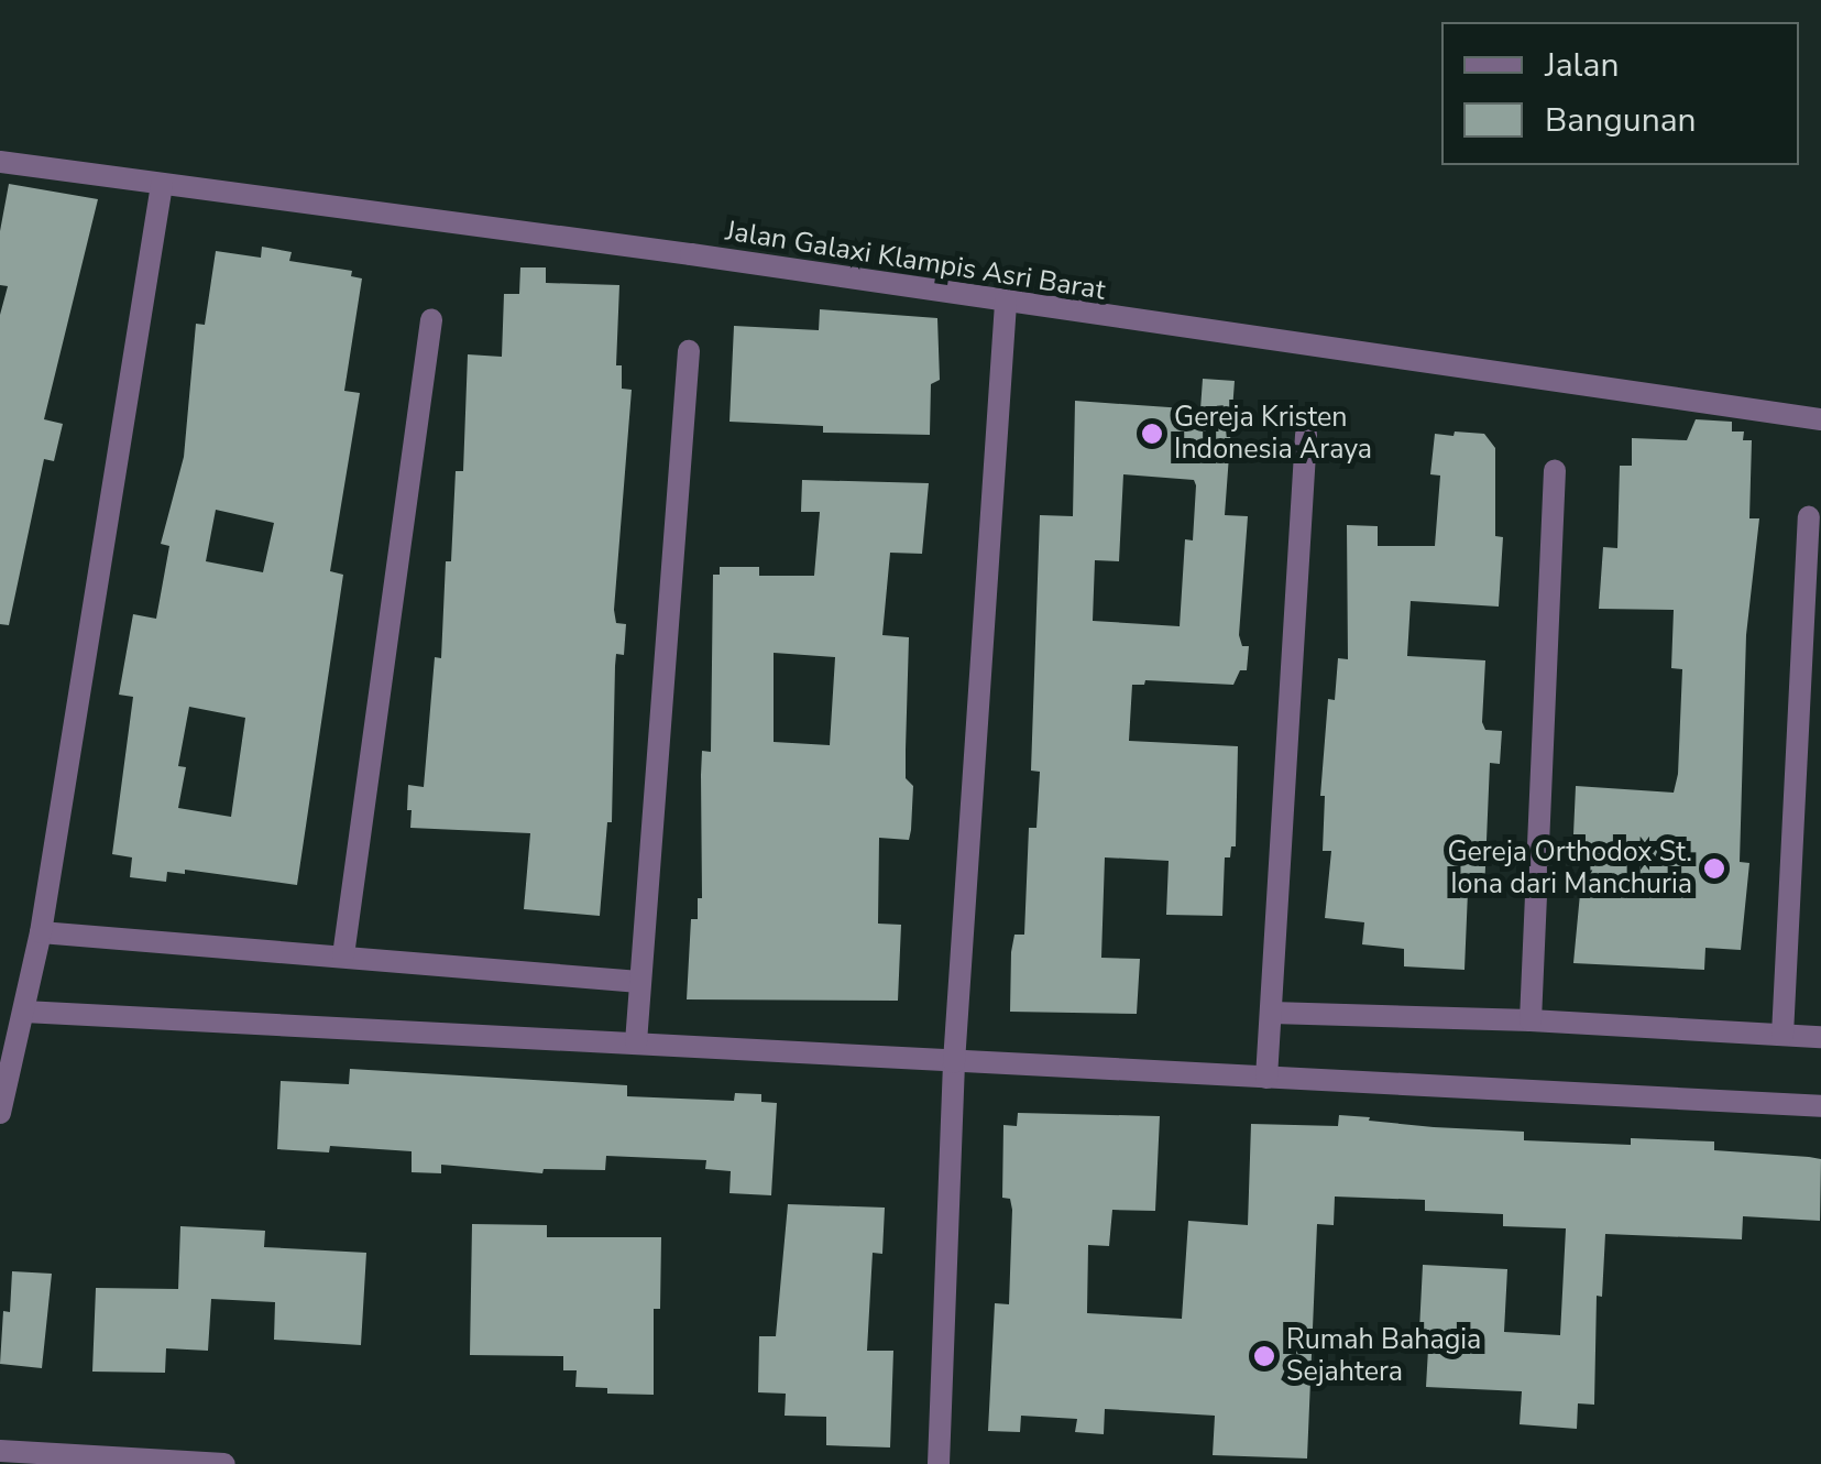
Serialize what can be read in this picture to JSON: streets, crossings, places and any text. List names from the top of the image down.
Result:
{
  "streets": {
    "street": ["Jalan Galaxi Klampis Asri Barat"]
  },
  "places": ["Gereja Kristen Indonesia Araya", "Gereja Orthodox St. Iona dari Manchuria", "Rumah Bahagia Sejahtera"],
  "legend": ["Jalan", "Bangunan"]
}
